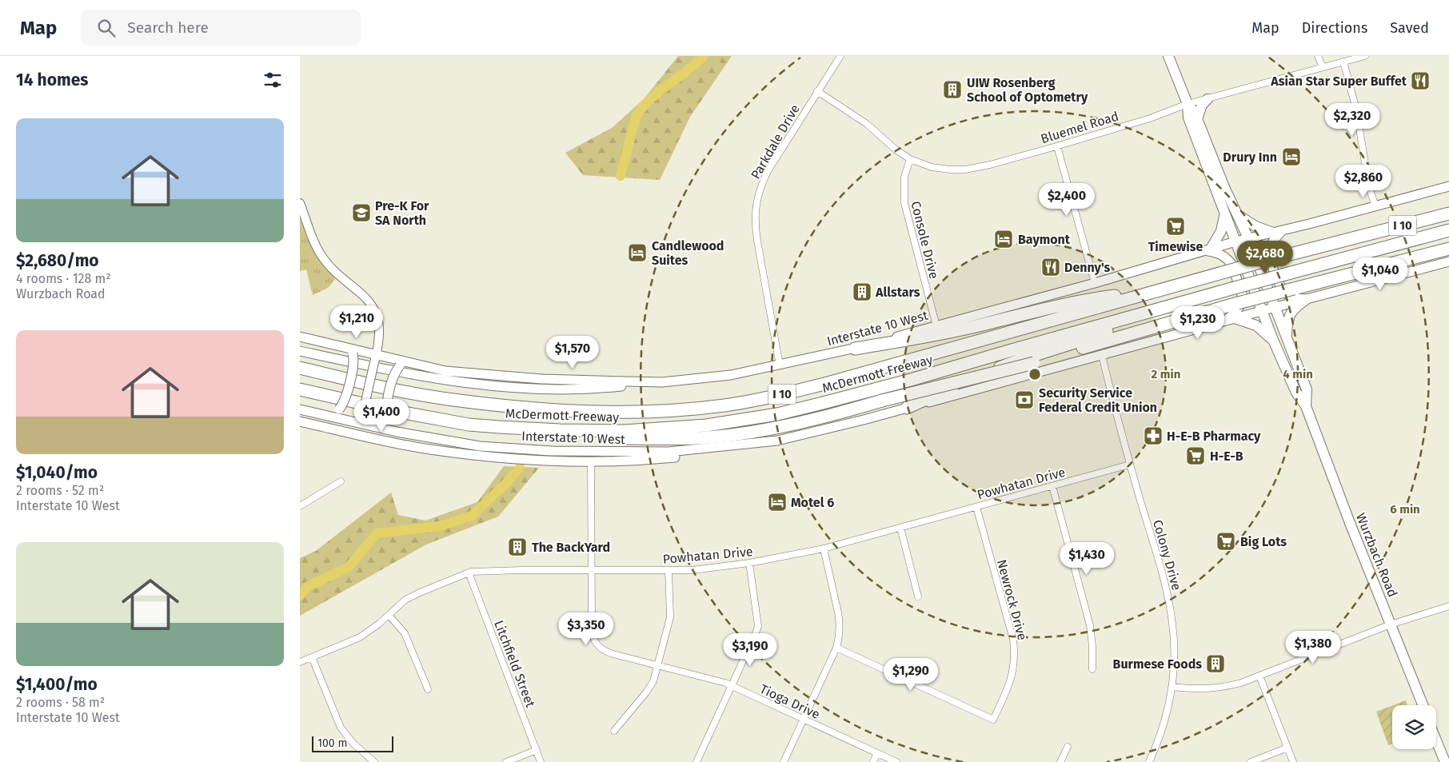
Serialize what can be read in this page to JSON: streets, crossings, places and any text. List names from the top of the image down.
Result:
{
  "streets": {
    "highway": ["I 10", "McDermott Freeway"],
    "main road": ["Interstate 10 West", "Wurzbach Road"],
    "street": [
      "Bluemel Road",
      "Parkdale Drive",
      "Console Drive",
      "Powhatan Drive",
      "Colony Drive",
      "Newrock Drive",
      "Litchfield Street",
      "Tioga Drive"
    ]
  },
  "crossings": [
    ["Bluemel Road", "Parkdale Drive"],
    ["Bluemel Road", "Console Drive"],
    ["Bluemel Road", "Wurzbach Road"],
    ["Parkdale Drive", "Interstate 10 West"],
    ["Console Drive", "Interstate 10 West"],
    ["Interstate 10 West", "Colony Drive"],
    ["Interstate 10 West", "Wurzbach Road"],
    ["Powhatan Drive", "Colony Drive"],
    ["Powhatan Drive", "Newrock Drive"],
    ["Powhatan Drive", "Litchfield Street"],
    ["Powhatan Drive", "Tioga Drive"]
  ],
  "places": {
    "restaurant": ["Asian Star Super Buffet", "Denny's"],
    "building": [
      "UIW Rosenberg School of Optometry",
      "Allstars",
      "The BackYard",
      "Burmese Foods"
    ],
    "hotel": [
      "Drury Inn",
      "Baymont",
      "Candlewood Suites",
      "Motel 6"
    ],
    "school or university": ["Pre-K For SA North"],
    "supermarket": ["Timewise", "H-E-B", "Big Lots"],
    "bank": ["Security Service Federal Credit Union"],
    "pharmacy": ["H-E-B Pharmacy"]
  },
  "scale_bar": "100 m",
  "page": {
    "header": "Map",
    "search": "Search here",
    "nav": ["Map", "Directions", "Saved"],
    "heading": "14 homes",
    "price": [
      "$2,320",
      "$2,860",
      "$2,400",
      "$2,680",
      "$1,040",
      "$1,210",
      "$1,230",
      "$1,570",
      "$1,400",
      "$1,430",
      "$3,350",
      "$1,380",
      "$3,190",
      "$1,290"
    ],
    "list": [
      {
        "name": "$2,680/mo",
        "note": "4 rooms · 128 m² · Wurzbach Road"
      },
      {
        "name": "$1,040/mo",
        "note": "2 rooms · 52 m² · Interstate 10 West"
      },
      {
        "name": "$1,400/mo",
        "note": "2 rooms · 58 m² · Interstate 10 West"
      }
    ],
    "scale": "100 m"
  },
  "rings": ["2 min", "4 min", "6 min"]
}
